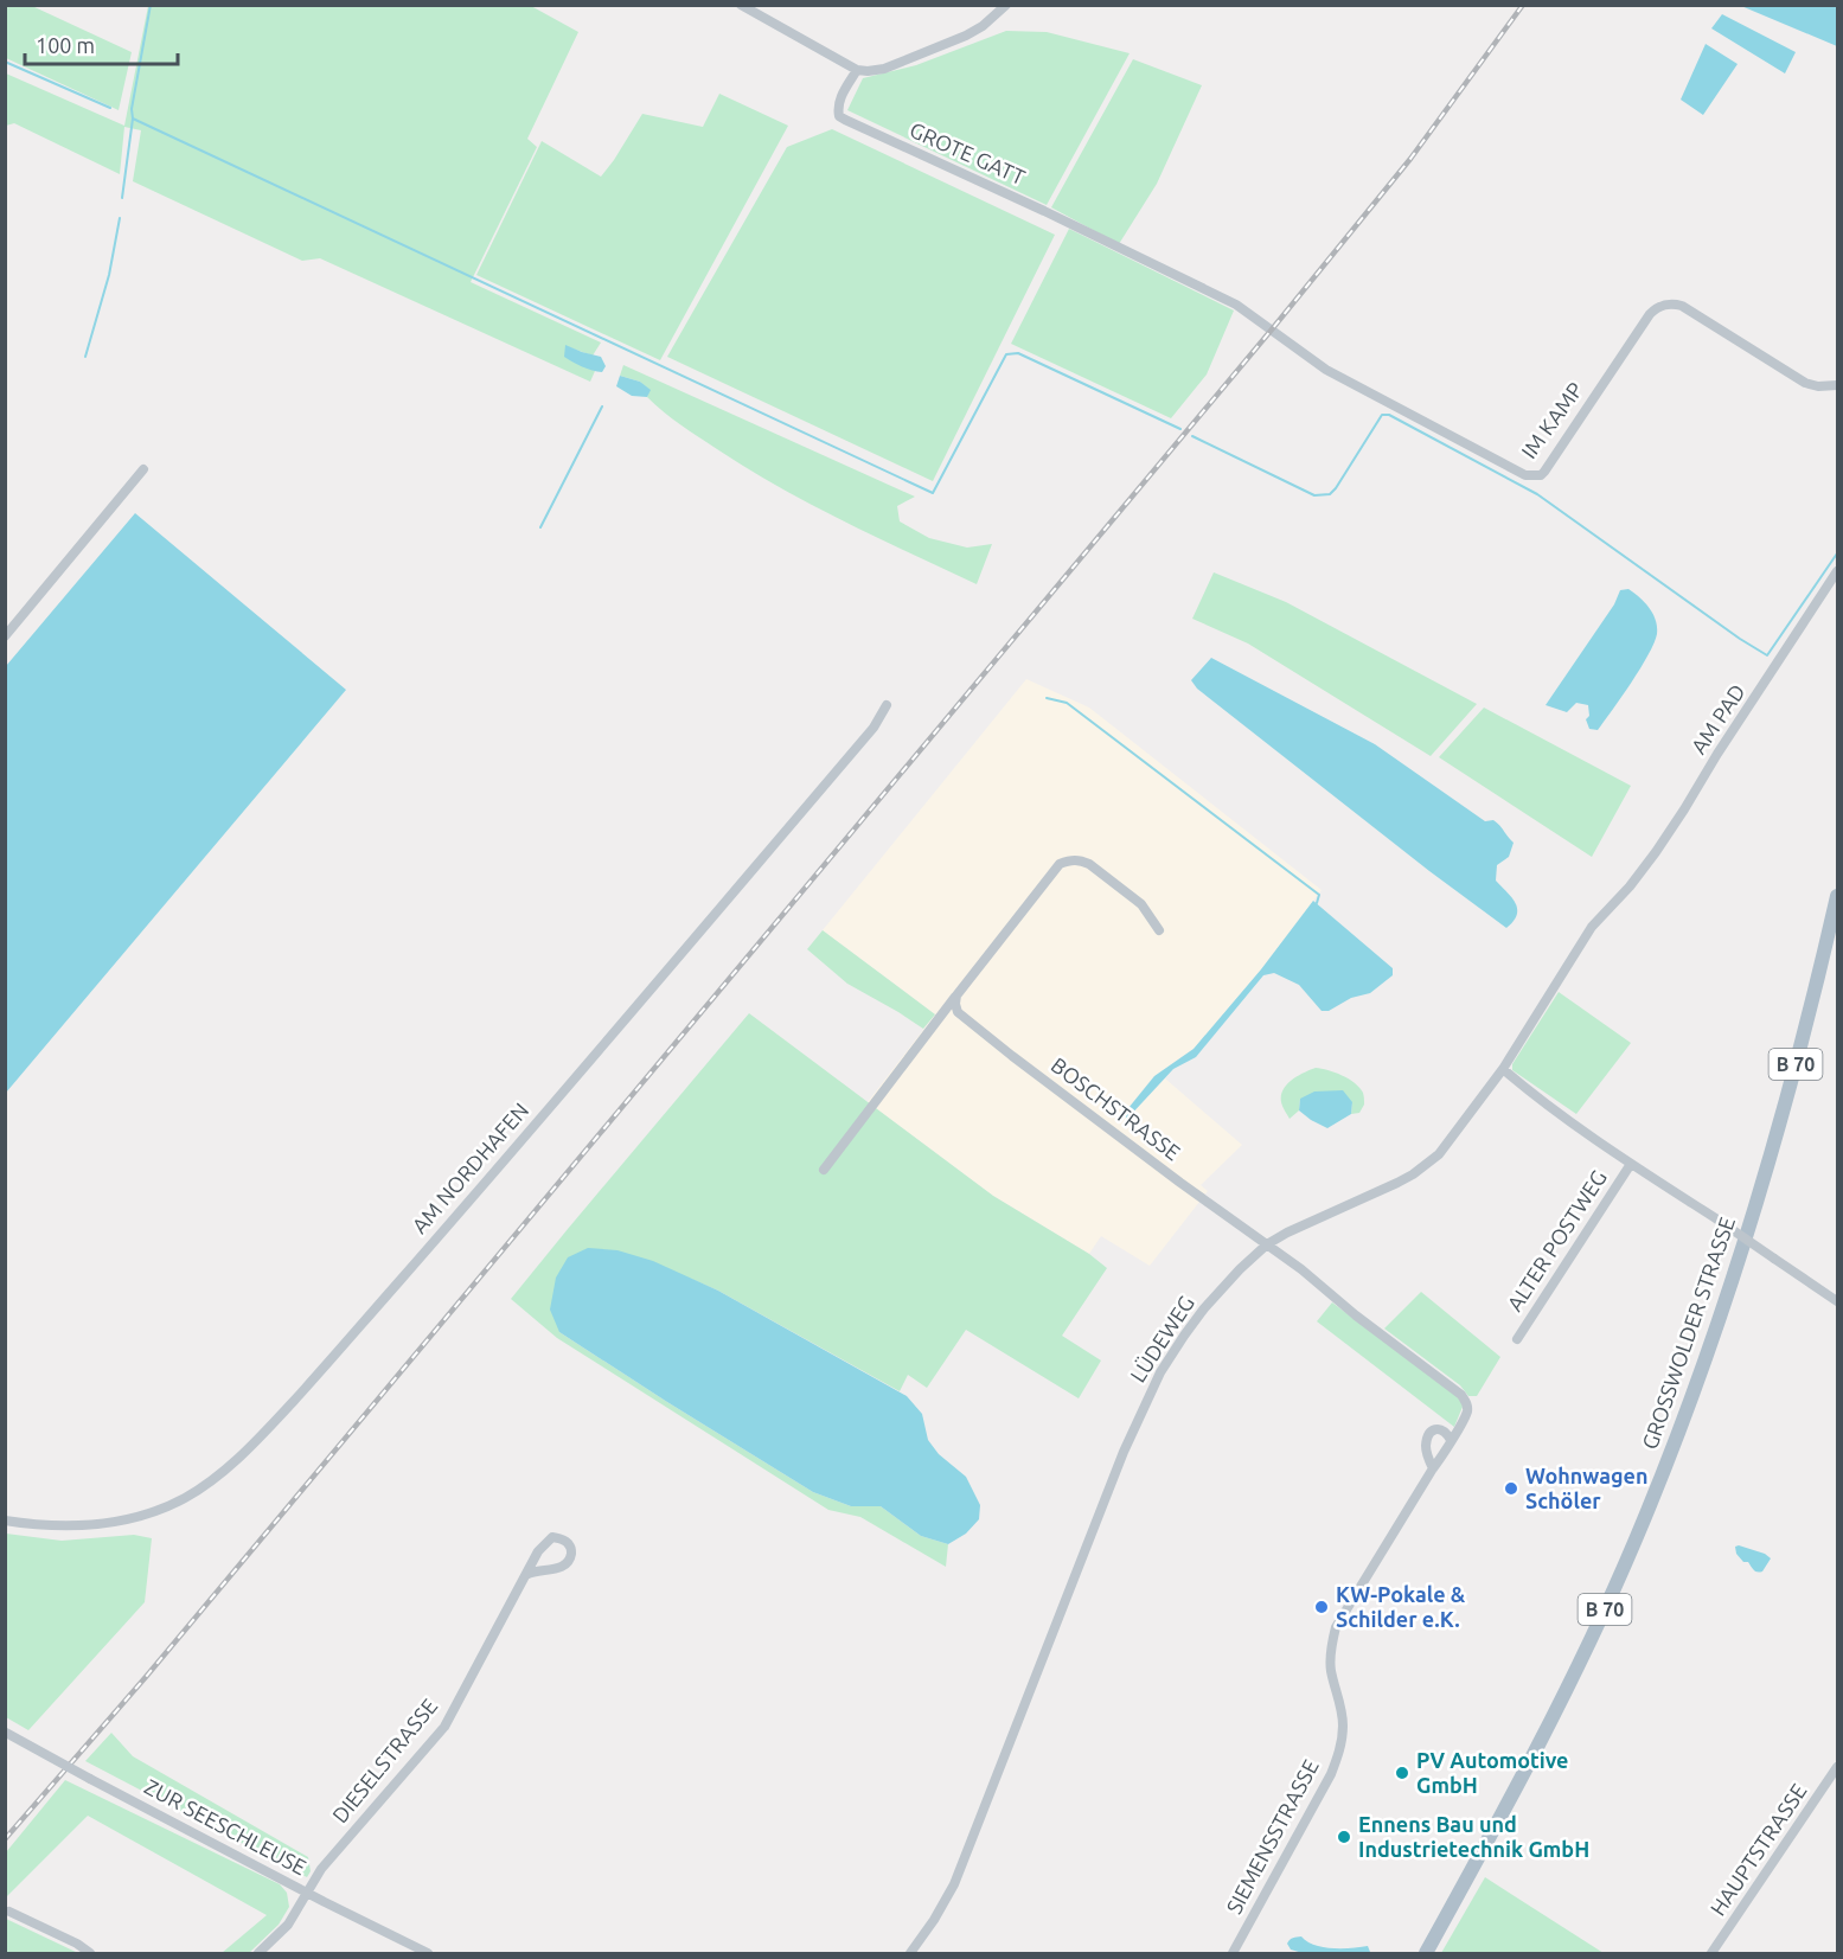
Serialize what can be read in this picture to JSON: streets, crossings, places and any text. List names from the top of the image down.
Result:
{
  "streets": {
    "main road": ["B 70", "GROSSWOLDER STRASSE"],
    "street": [
      "GROTE GATT",
      "IM KAMP",
      "AM PAD",
      "BOSCHSTRASSE",
      "AM NORDHAFEN",
      "ALTER POSTWEG",
      "LÜDEWEG",
      "DIESELSTRASSE",
      "ZUR SEESCHLEUSE",
      "SIEMENSSTRASSE",
      "HAUPTSTRASSE"
    ]
  },
  "crossings": [
    ["GROTE GATT", "IM KAMP"],
    ["AM PAD", "LÜDEWEG"],
    ["BOSCHSTRASSE", "LÜDEWEG"],
    ["BOSCHSTRASSE", "SIEMENSSTRASSE"],
    ["ALTER POSTWEG", "LÜDEWEG"],
    ["LÜDEWEG", "SIEMENSSTRASSE"],
    ["DIESELSTRASSE", "ZUR SEESCHLEUSE"]
  ],
  "places": [
    "Wohnwagen Schöler",
    "KW-Pokale & Schilder e.K.",
    "PV Automotive GmbH",
    "Ennens Bau und Industrietechnik GmbH"
  ],
  "scale_bar": "100 m"
}
